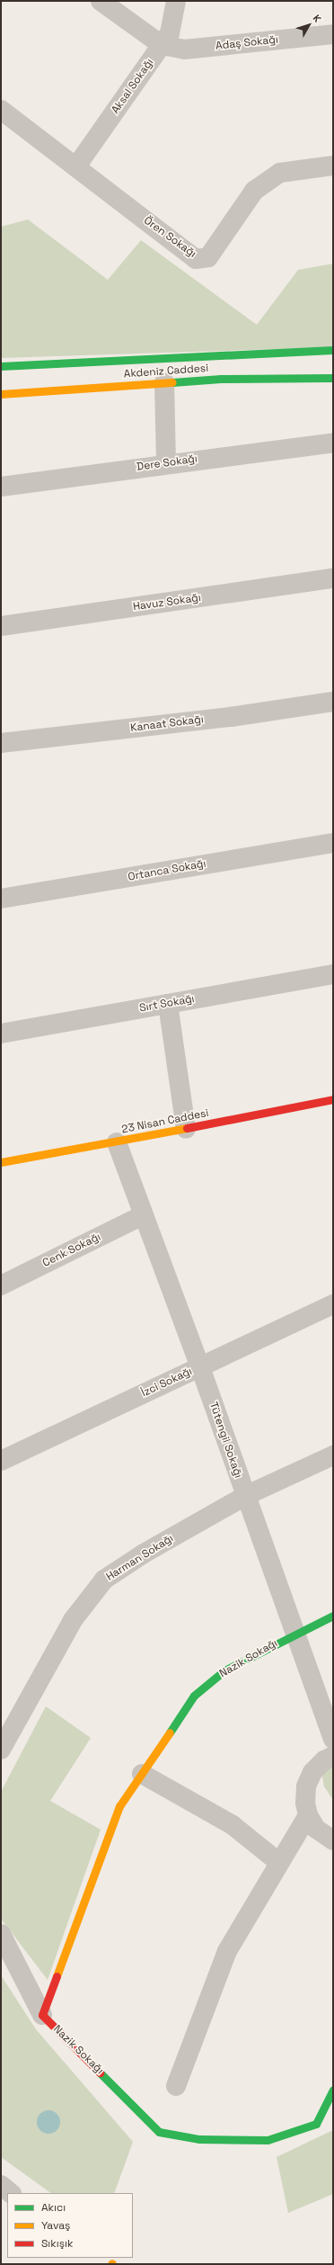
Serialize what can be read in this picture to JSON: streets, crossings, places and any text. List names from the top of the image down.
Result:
{
  "streets": {
    "street": [
      "Adaş Sokağı",
      "Aksal Sokağı",
      "Ören Sokağı",
      "Akdeniz Caddesi",
      "Dere Sokağı",
      "Havuz Sokağı",
      "Kanaat Sokağı",
      "Ortanca Sokağı",
      "Sırt Sokağı",
      "23 Nisan Caddesi",
      "Cenk Sokağı",
      "İzci Sokağı",
      "Tütengil Sokağı",
      "Harman Sokağı",
      "Nazik Sokağı"
    ]
  },
  "crossings": [
    ["Adaş Sokağı", "Aksal Sokağı"],
    ["Aksal Sokağı", "Ören Sokağı"],
    ["23 Nisan Caddesi", "Tütengil Sokağı"],
    ["Cenk Sokağı", "Tütengil Sokağı"],
    ["İzci Sokağı", "Tütengil Sokağı"],
    ["Tütengil Sokağı", "Harman Sokağı"],
    ["Tütengil Sokağı", "Nazik Sokağı"]
  ],
  "legend": ["Akıcı", "Yavaş", "Sıkışık"],
  "north": "top right"
}
